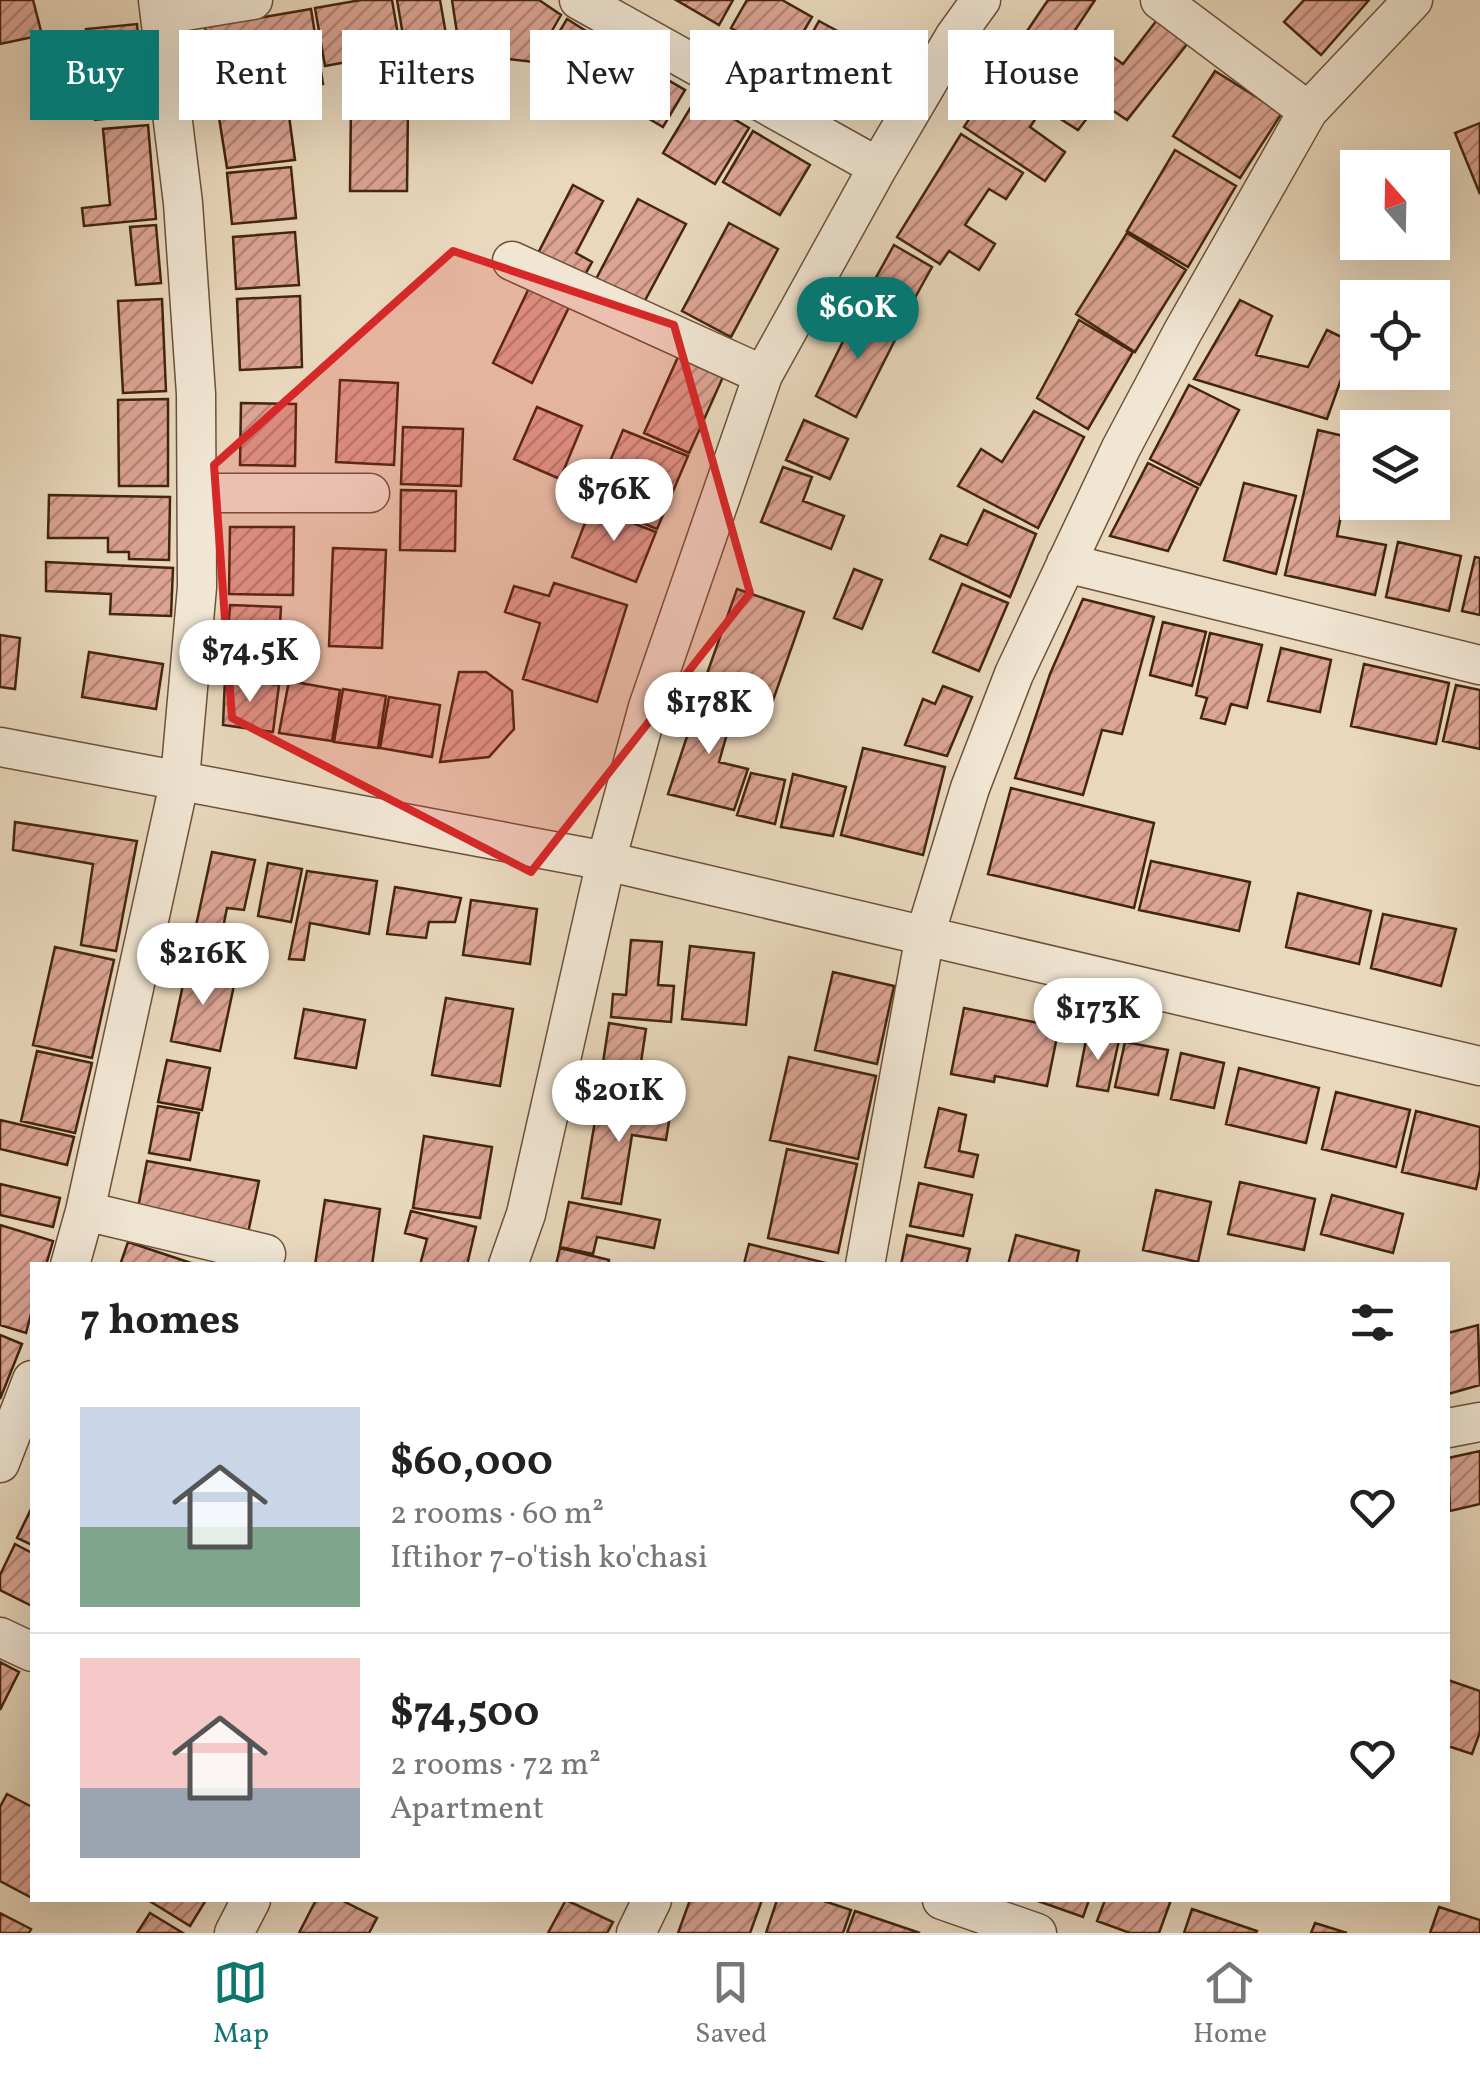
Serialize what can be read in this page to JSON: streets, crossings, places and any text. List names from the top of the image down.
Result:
{
  "north": "top",
  "page": {
    "chip": [
      "Buy",
      "Rent",
      "Filters",
      "New",
      "Apartment",
      "House"
    ],
    "price": [
      "$60K",
      "$76K",
      "$74.5K",
      "$178K",
      "$216K",
      "$173K",
      "$201K"
    ],
    "heading": "7 homes",
    "list": [
      {
        "name": "$60,000",
        "note": "2 rooms · 60 m² · Iftihor 7-o'tish ko'chasi"
      },
      {
        "name": "$74,500",
        "note": "2 rooms · 72 m² · Apartment"
      }
    ],
    "tabs": ["Map", "Saved", "Home"]
  }
}
